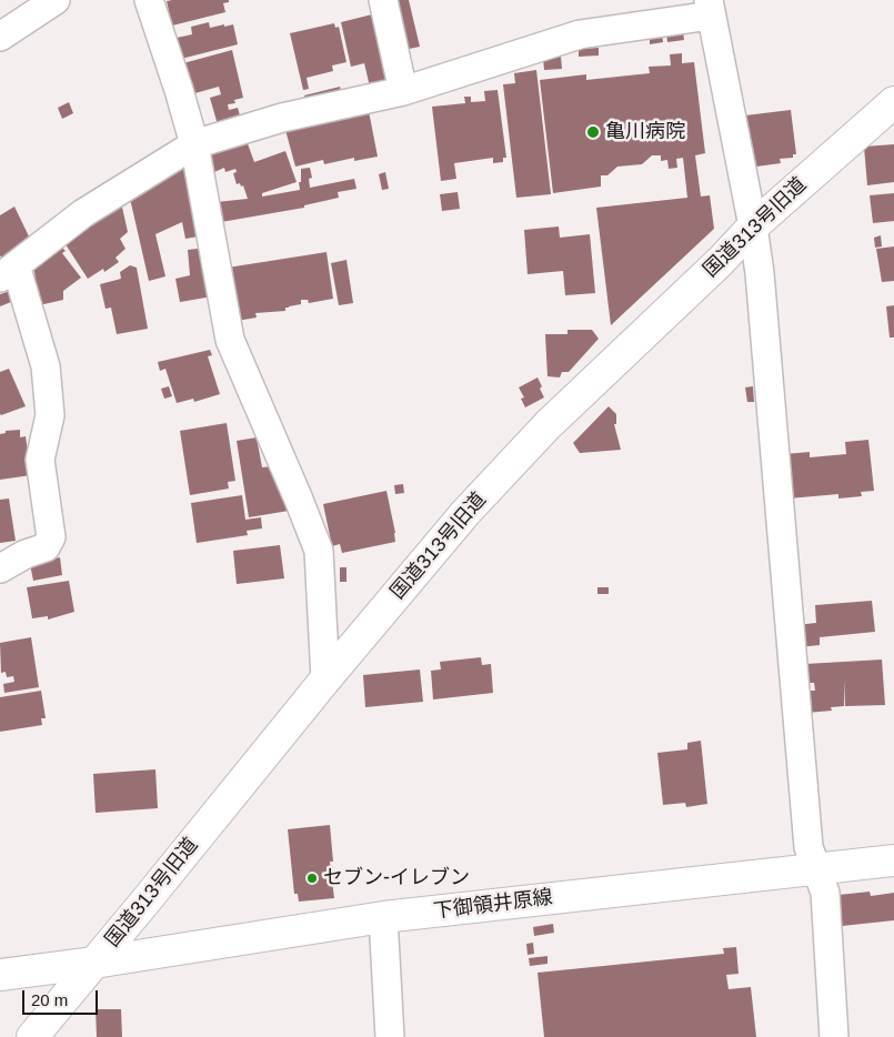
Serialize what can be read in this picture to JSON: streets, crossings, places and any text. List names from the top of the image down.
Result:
{
  "streets": {
    "street": ["国道313号旧道", "下御領井原線"]
  },
  "crossings": [
    ["国道313号旧道", "下御領井原線"]
  ],
  "places": ["亀川病院", "セブン-イレブン"],
  "scale_bar": "20 m"
}
